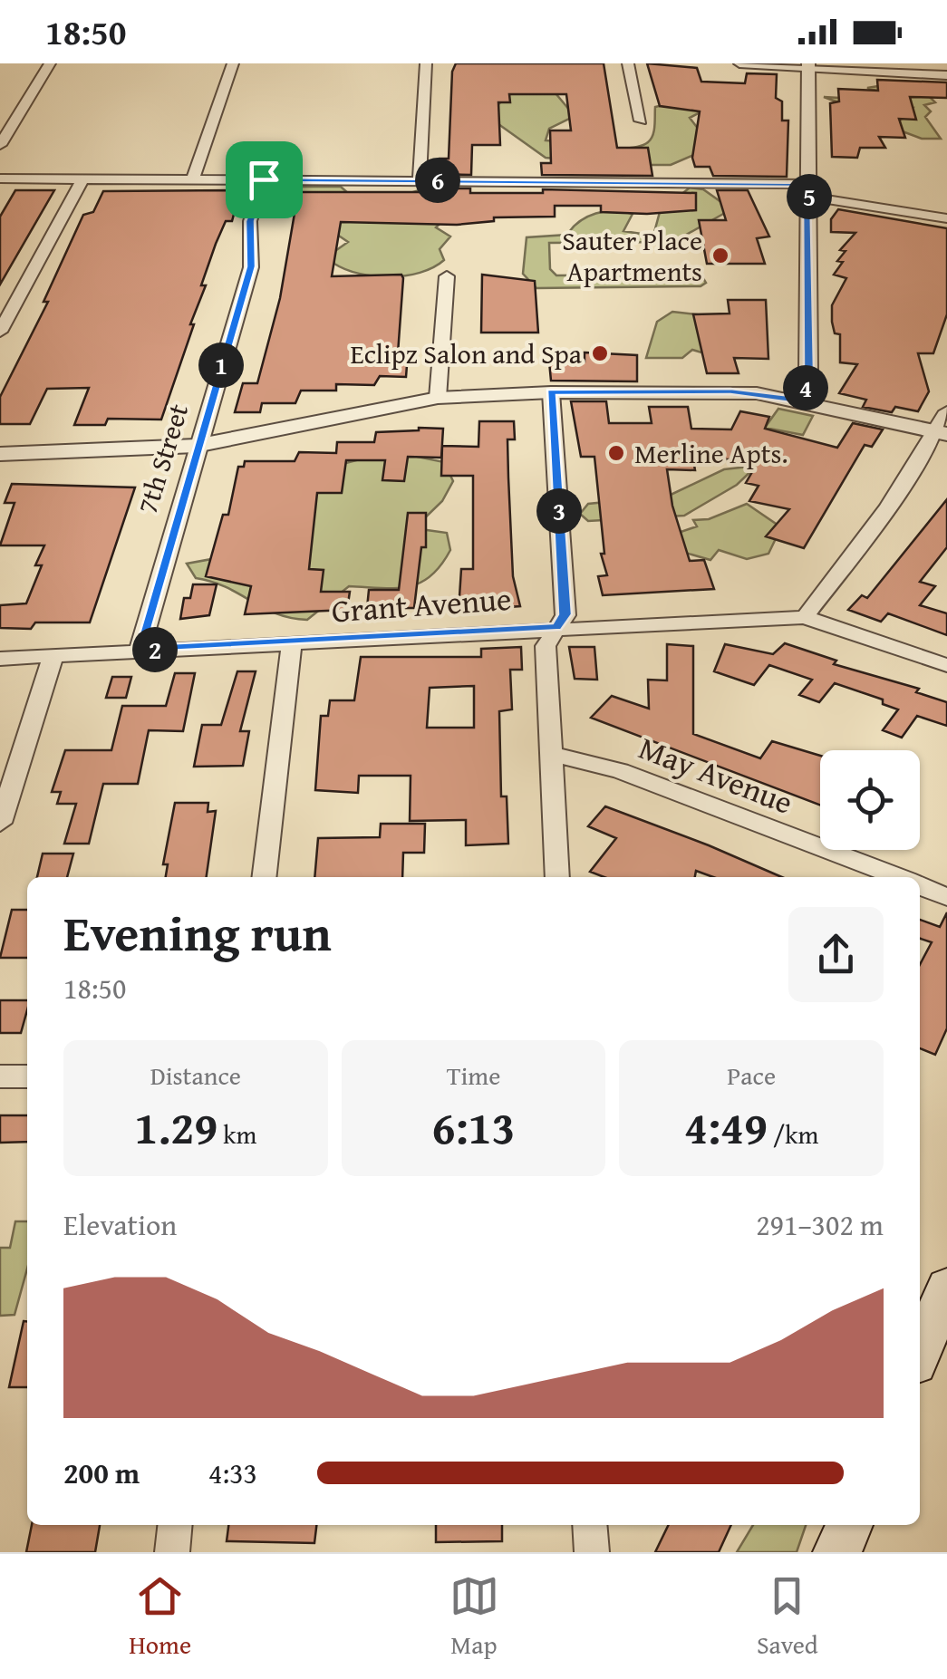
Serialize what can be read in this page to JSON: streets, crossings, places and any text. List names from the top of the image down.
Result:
{
  "streets": {
    "street": ["7th Street", "Grant Avenue", "May Avenue"]
  },
  "crossings": [
    ["7th Street", "Grant Avenue"]
  ],
  "places": ["Sauter Place Apartments", "Eclipz Salon and Spa", "Merline Apts."],
  "page": {
    "status": "18:50",
    "pins": [
      "6",
      "5",
      "1",
      "4",
      "3",
      "2"
    ],
    "heading": ["Evening run", "18:50"],
    "stats": [
      ["Distance", "1.29 km"],
      ["Time", "6:13"],
      ["Pace", "4:49 /km"]
    ],
    "chart": ["Elevation", "291–302 m"],
    "list": [
      {
        "name": "200 m",
        "note": "4:33"
      }
    ],
    "tabs": ["Home", "Map", "Saved"]
  }
}
